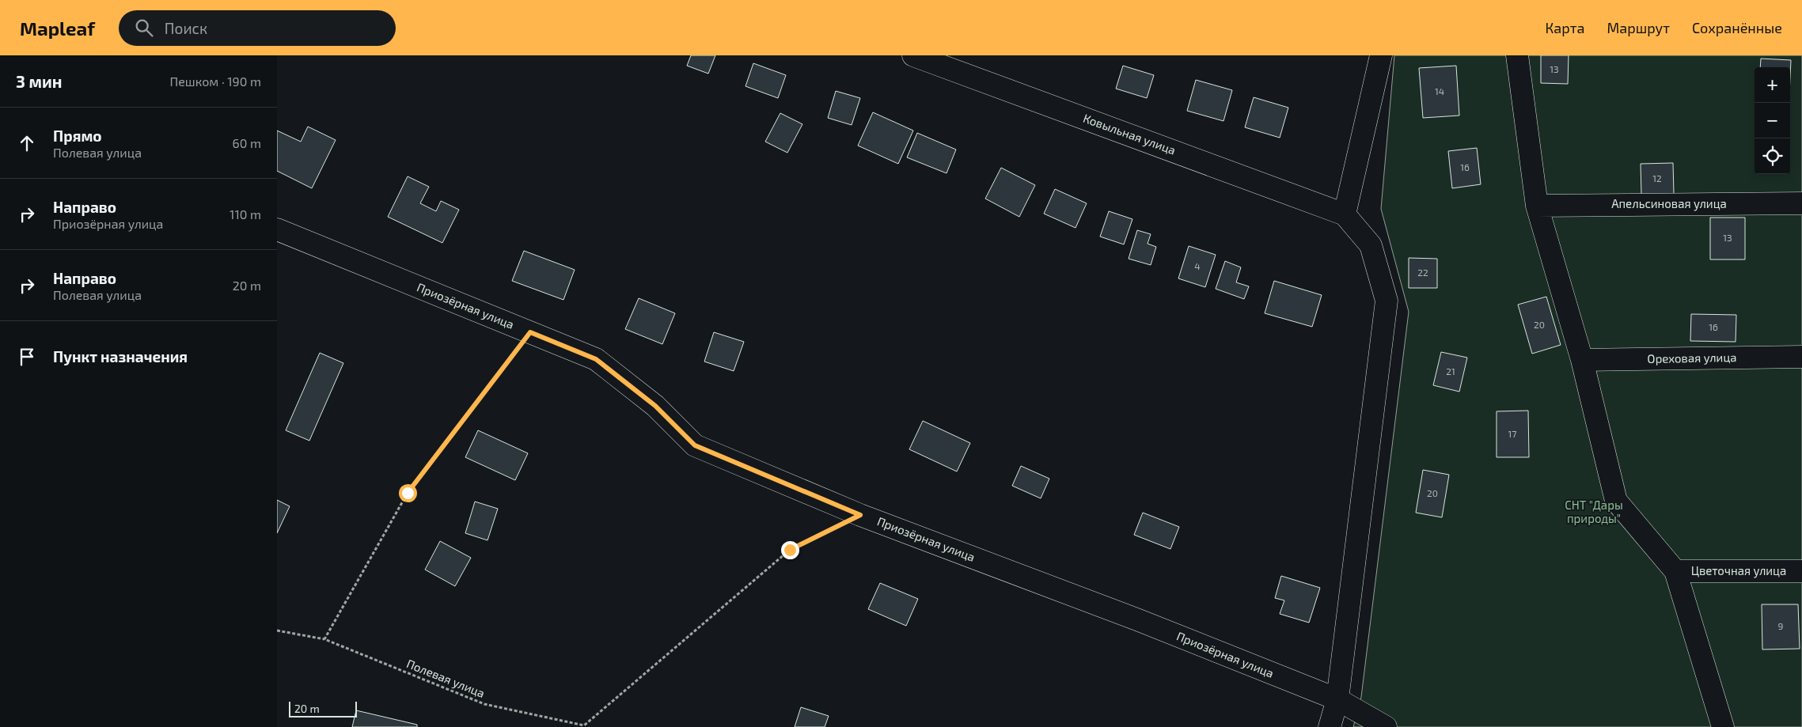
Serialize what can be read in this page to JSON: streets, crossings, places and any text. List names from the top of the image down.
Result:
{
  "streets": {
    "street": [
      "Ковыльная улица",
      "Апельсиновая улица",
      "Приозёрная улица",
      "Ореховая улица",
      "Цветочная улица"
    ],
    "path": ["Полевая улица"]
  },
  "crossings": [
    ["Приозёрная улица", "Полевая улица"]
  ],
  "parks": ["СНТ \"Дары природы\""],
  "house_numbers": [
    "13",
    "14",
    "16",
    "12",
    "13",
    "4",
    "22",
    "20",
    "16",
    "21",
    "17",
    "20",
    "9"
  ],
  "scale_bar": "20 m",
  "page": {
    "header": "Mapleaf",
    "search": "Поиск",
    "nav": ["Карта", "Маршрут", "Сохранённые"],
    "heading": ["3 мин", "Пешком · 190 m"],
    "map_buttons": ["+", "−"],
    "list": [
      ["Прямо", "Полевая улица", "60 m"],
      ["Направо", "Приозёрная улица", "110 m"],
      ["Направо", "Полевая улица", "20 m"],
      "Пункт назначения"
    ],
    "scale": "20 m"
  }
}
